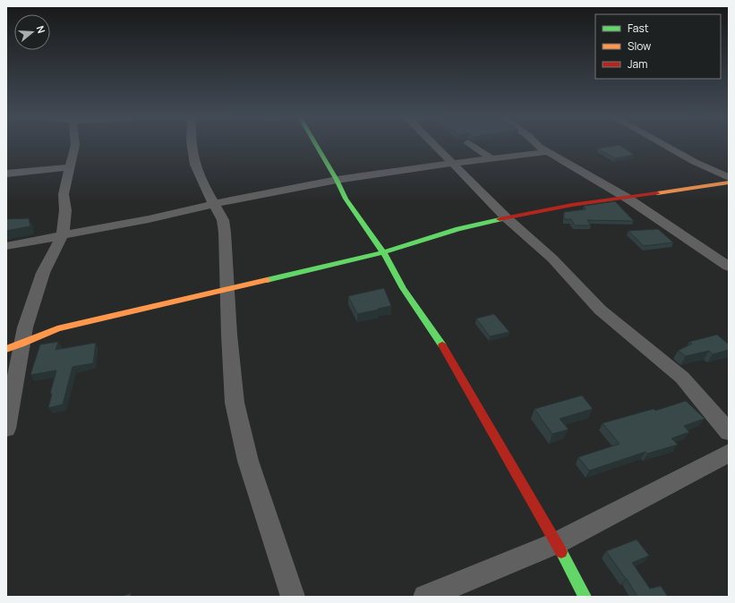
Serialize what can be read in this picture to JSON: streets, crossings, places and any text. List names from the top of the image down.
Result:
{
  "legend": ["Fast", "Slow", "Jam"],
  "north": "right"
}
